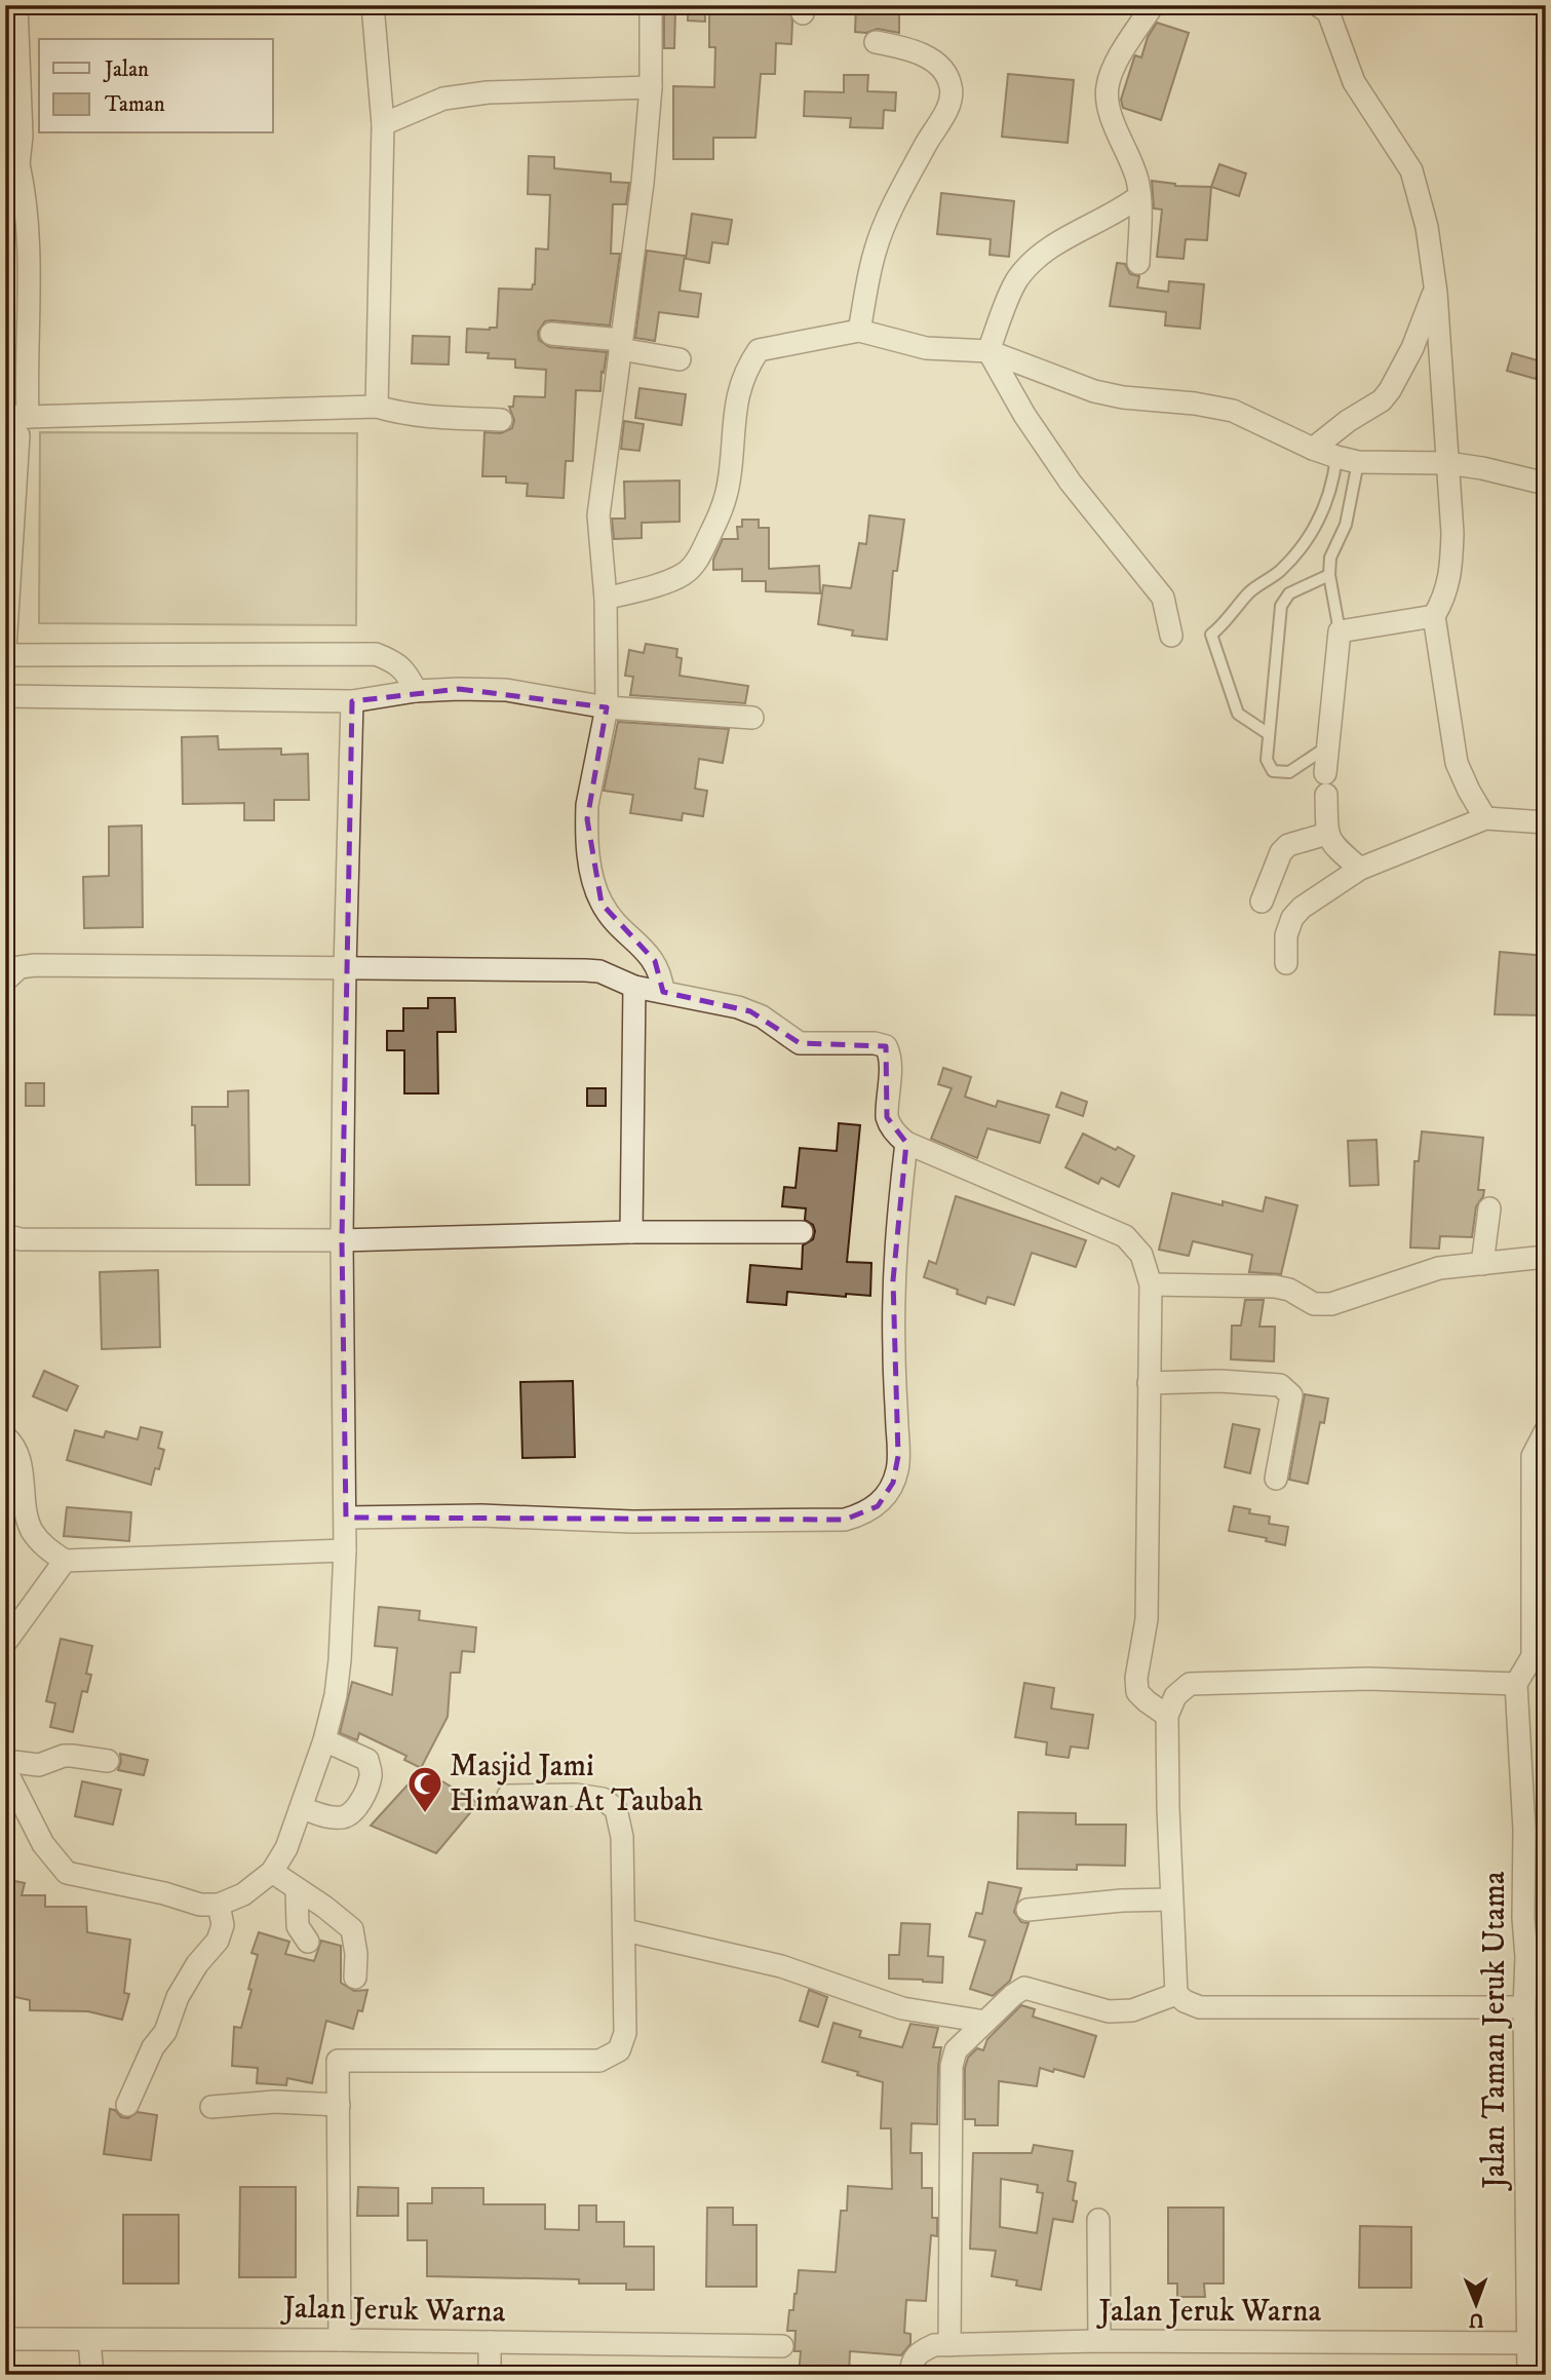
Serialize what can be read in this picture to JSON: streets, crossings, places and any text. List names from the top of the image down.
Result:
{
  "streets": {
    "street": ["Jalan Taman Jeruk Utama", "Jalan Jeruk Warna"]
  },
  "crossings": [
    ["Jalan Taman Jeruk Utama", "Jalan Jeruk Warna"]
  ],
  "places": {
    "mosque": ["Masjid Jami Himawan At Taubah"]
  },
  "legend": ["Jalan", "Taman"],
  "north": "bottom"
}
